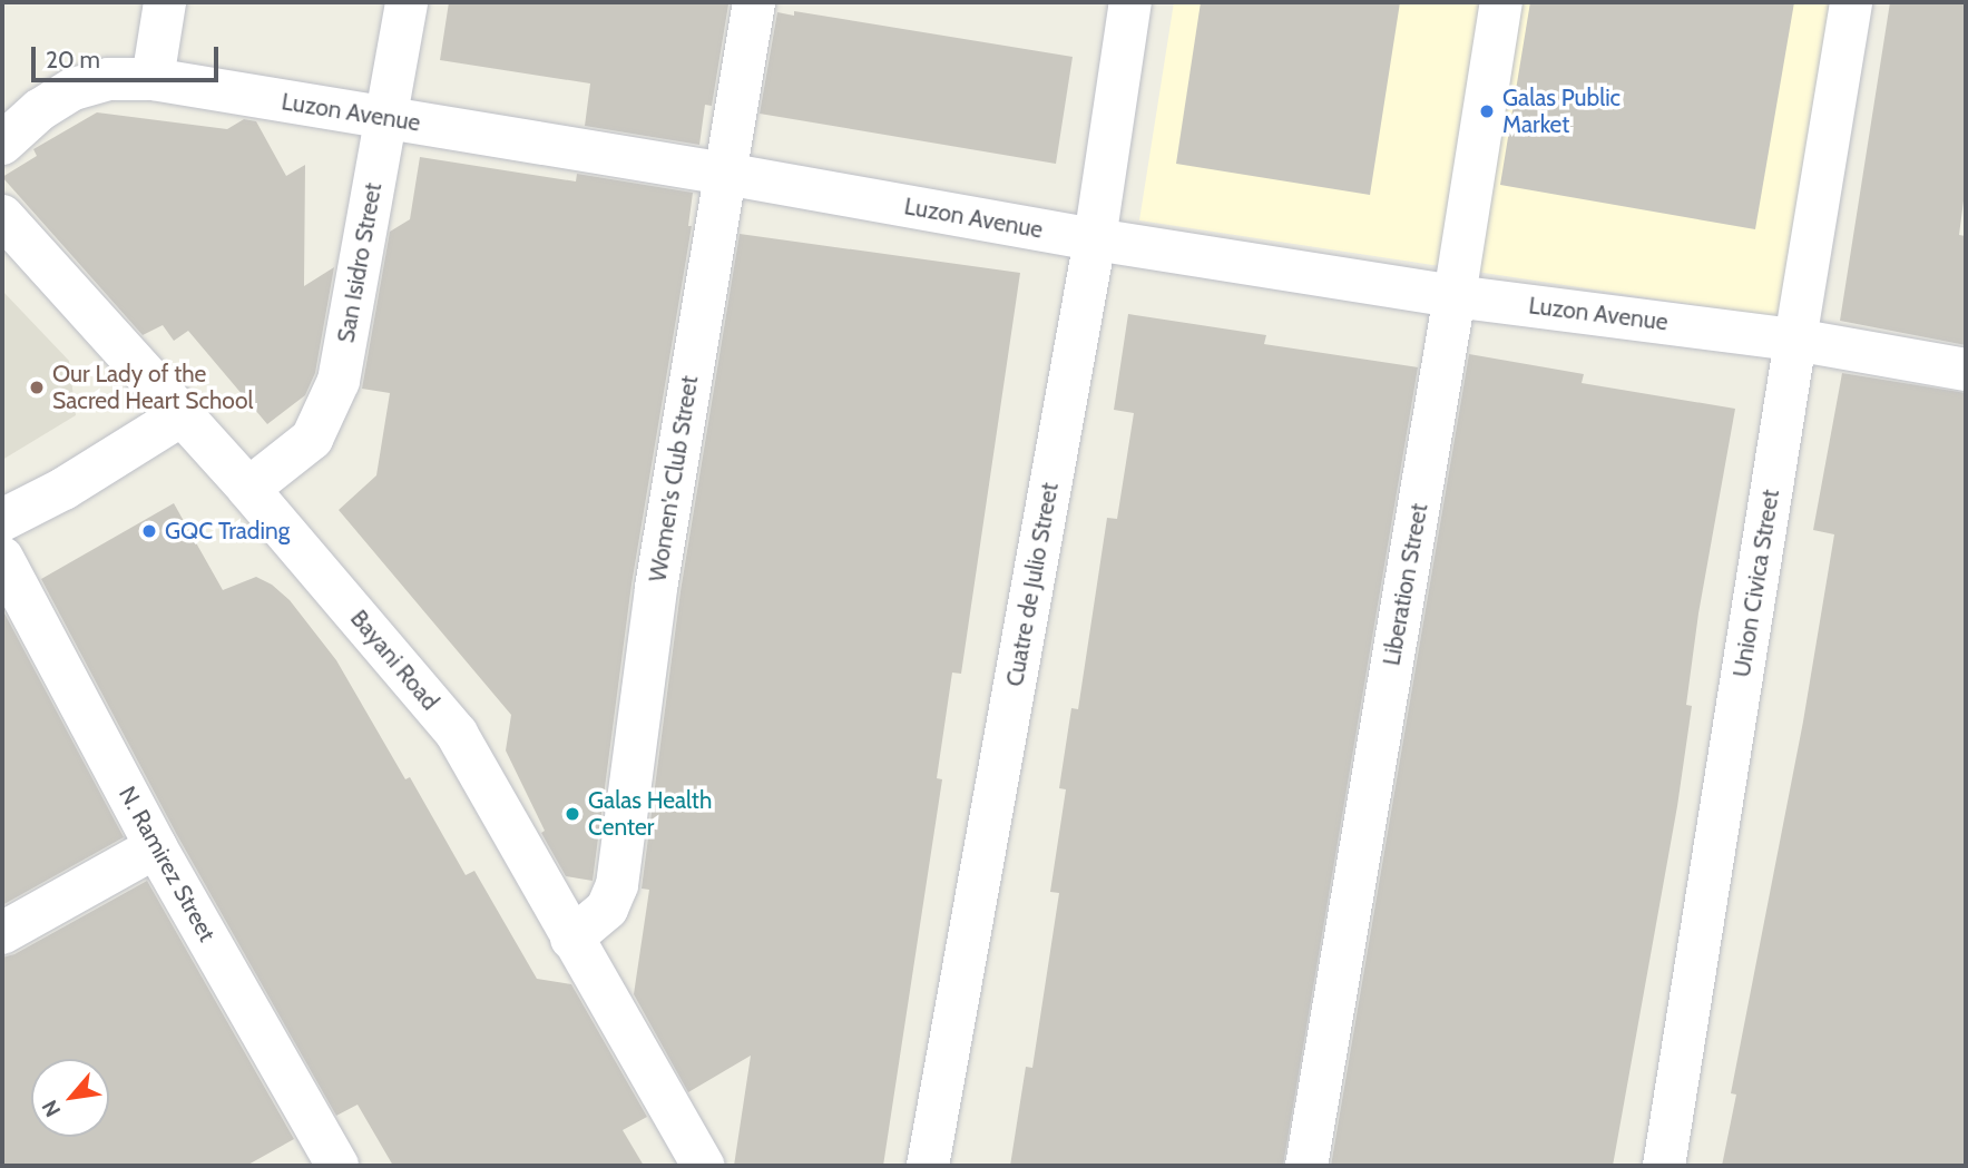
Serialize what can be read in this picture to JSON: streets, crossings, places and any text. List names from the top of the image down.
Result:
{
  "streets": {
    "street": [
      "Luzon Avenue",
      "San Isidro Street",
      "Women's Club Street",
      "Union Civica Street",
      "Cuatre de Julio Street",
      "Liberation Street",
      "Bayani Road",
      "N. Ramirez Street"
    ]
  },
  "crossings": [
    ["Luzon Avenue", "San Isidro Street"],
    ["Luzon Avenue", "Women's Club Street"],
    ["Luzon Avenue", "Union Civica Street"],
    ["Luzon Avenue", "Cuatre de Julio Street"],
    ["Luzon Avenue", "Liberation Street"],
    ["San Isidro Street", "Bayani Road"],
    ["Women's Club Street", "Bayani Road"]
  ],
  "places": [
    "Galas Public Market",
    "Our Lady of the Sacred Heart School",
    "GQC Trading",
    "Galas Health Center"
  ],
  "scale_bar": "20 m",
  "north": "bottom left"
}
